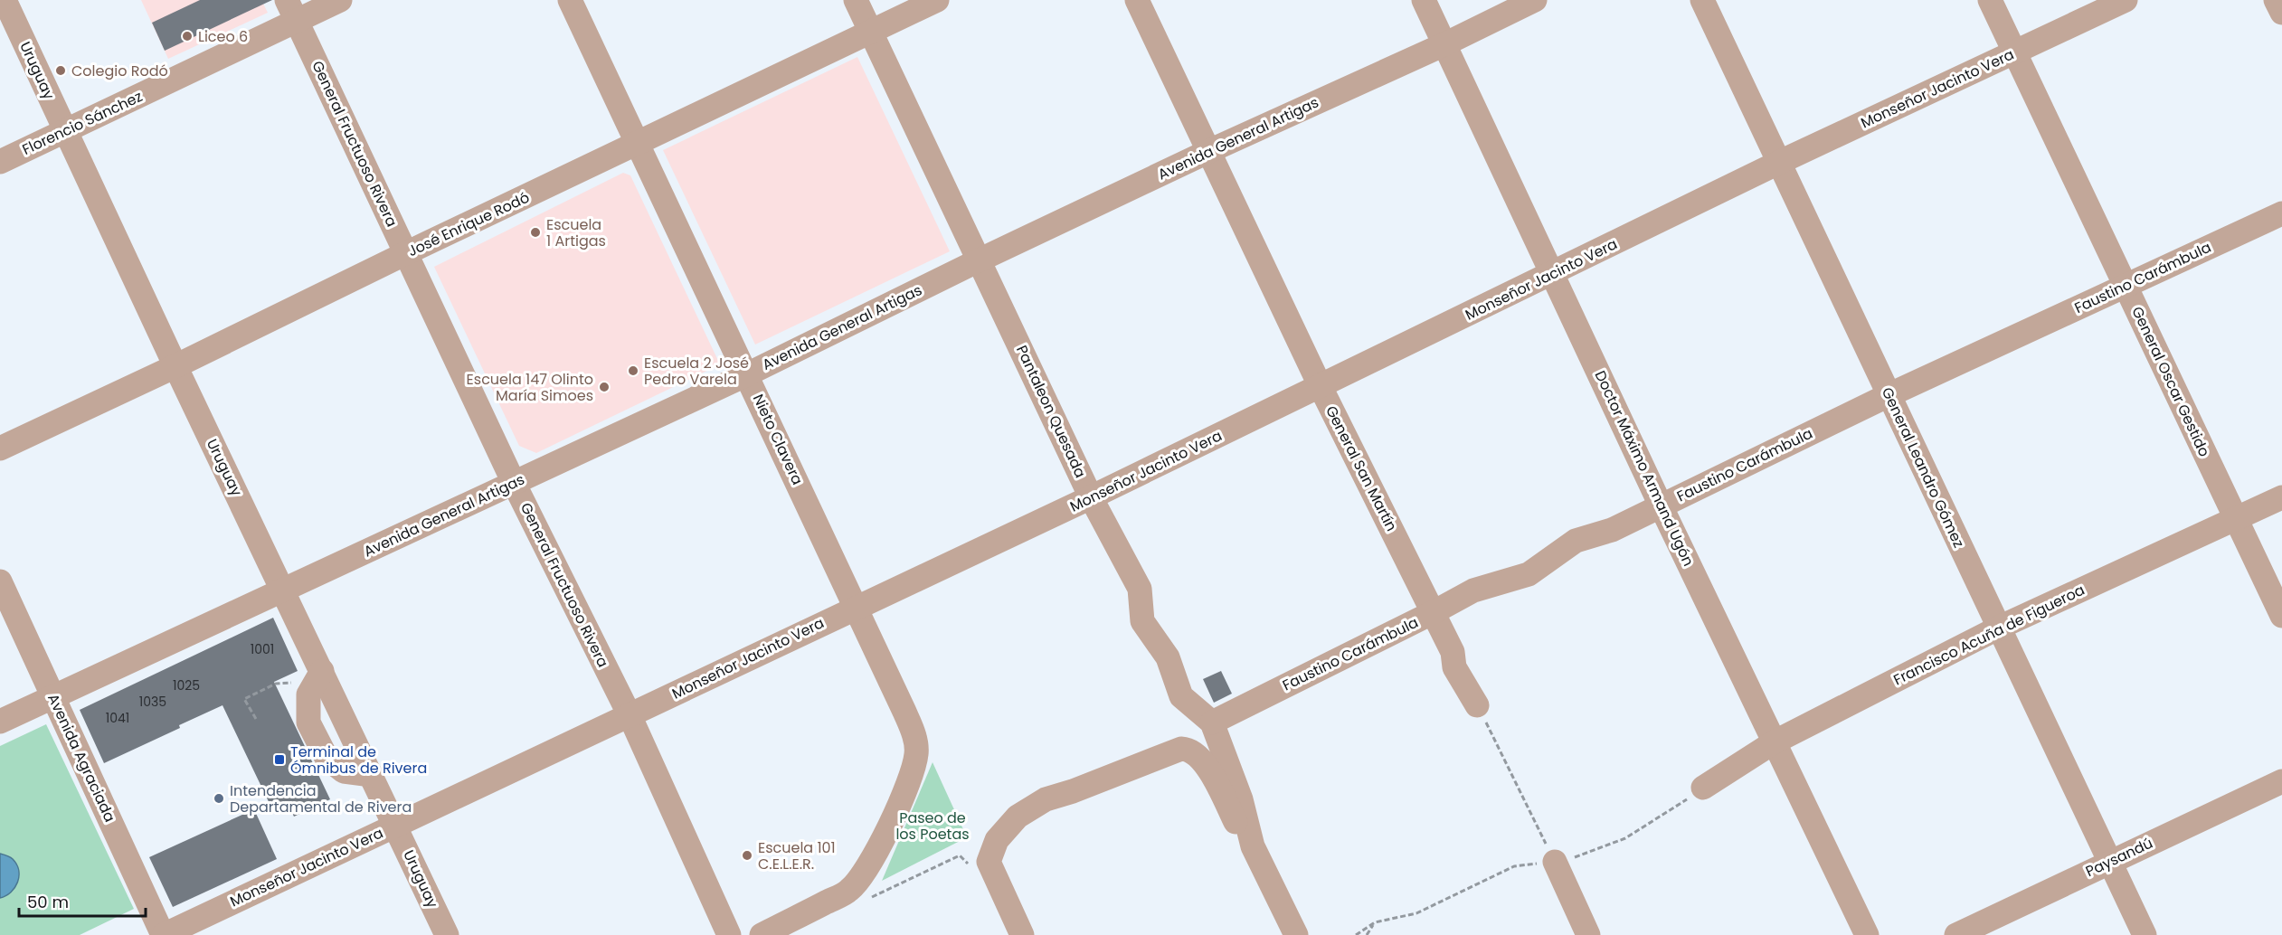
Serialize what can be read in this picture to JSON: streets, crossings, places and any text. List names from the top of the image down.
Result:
{
  "streets": {
    "street": [
      "Uruguay",
      "Monseñor Jacinto Vera",
      "Florencio Sánchez",
      "Avenida General Artigas",
      "General Fructuoso Rivera",
      "José Enrique Rodó",
      "Faustino Carámbula",
      "General Oscar Gestido",
      "Pantaleon Quesada",
      "Nieto Clavera",
      "General Leandro Gómez",
      "General San Martín",
      "Doctor Máximo Armand Ugón",
      "Francisco Acuña de Figueroa",
      "Avenida Agraciada",
      "Paysandú"
    ]
  },
  "crossings": [
    ["Uruguay", "Monseñor Jacinto Vera"],
    ["Uruguay", "Florencio Sánchez"],
    ["Uruguay", "Avenida General Artigas"],
    ["Uruguay", "José Enrique Rodó"],
    ["Monseñor Jacinto Vera", "General Fructuoso Rivera"],
    ["Monseñor Jacinto Vera", "General Oscar Gestido"],
    ["Monseñor Jacinto Vera", "Pantaleon Quesada"],
    ["Monseñor Jacinto Vera", "Nieto Clavera"],
    ["Monseñor Jacinto Vera", "General Leandro Gómez"],
    ["Monseñor Jacinto Vera", "General San Martín"],
    ["Monseñor Jacinto Vera", "Doctor Máximo Armand Ugón"],
    ["Monseñor Jacinto Vera", "Avenida Agraciada"],
    ["Florencio Sánchez", "General Fructuoso Rivera"],
    ["Avenida General Artigas", "General Fructuoso Rivera"],
    ["Avenida General Artigas", "Pantaleon Quesada"],
    ["Avenida General Artigas", "Nieto Clavera"],
    ["Avenida General Artigas", "General San Martín"],
    ["Avenida General Artigas", "Doctor Máximo Armand Ugón"],
    ["Avenida General Artigas", "Avenida Agraciada"],
    ["General Fructuoso Rivera", "José Enrique Rodó"],
    ["José Enrique Rodó", "Pantaleon Quesada"],
    ["José Enrique Rodó", "Nieto Clavera"],
    ["Faustino Carámbula", "General Oscar Gestido"],
    ["Faustino Carámbula", "Pantaleon Quesada"],
    ["Faustino Carámbula", "General Leandro Gómez"],
    ["Faustino Carámbula", "General San Martín"],
    ["Faustino Carámbula", "Doctor Máximo Armand Ugón"],
    ["General Oscar Gestido", "Francisco Acuña de Figueroa"],
    ["General Leandro Gómez", "Francisco Acuña de Figueroa"],
    ["General Leandro Gómez", "Paysandú"],
    ["Doctor Máximo Armand Ugón", "Francisco Acuña de Figueroa"]
  ],
  "parks": ["Paseo de los Poetas"],
  "places": {
    "other": [
      "Liceo 6",
      "Colegio Rodó",
      "Escuela 1 Artigas",
      "Escuela 2 José Pedro Varela",
      "Escuela 147 Olinto María Simoes",
      "Intendencia Departamental de Rivera",
      "Escuela 101 C.E.L.E.R."
    ],
    "transit": ["Terminal de Ómnibus de Rivera"]
  },
  "house_numbers": [
    "1001",
    "1025",
    "1035",
    "1041"
  ],
  "scale_bar": "50 m"
}
